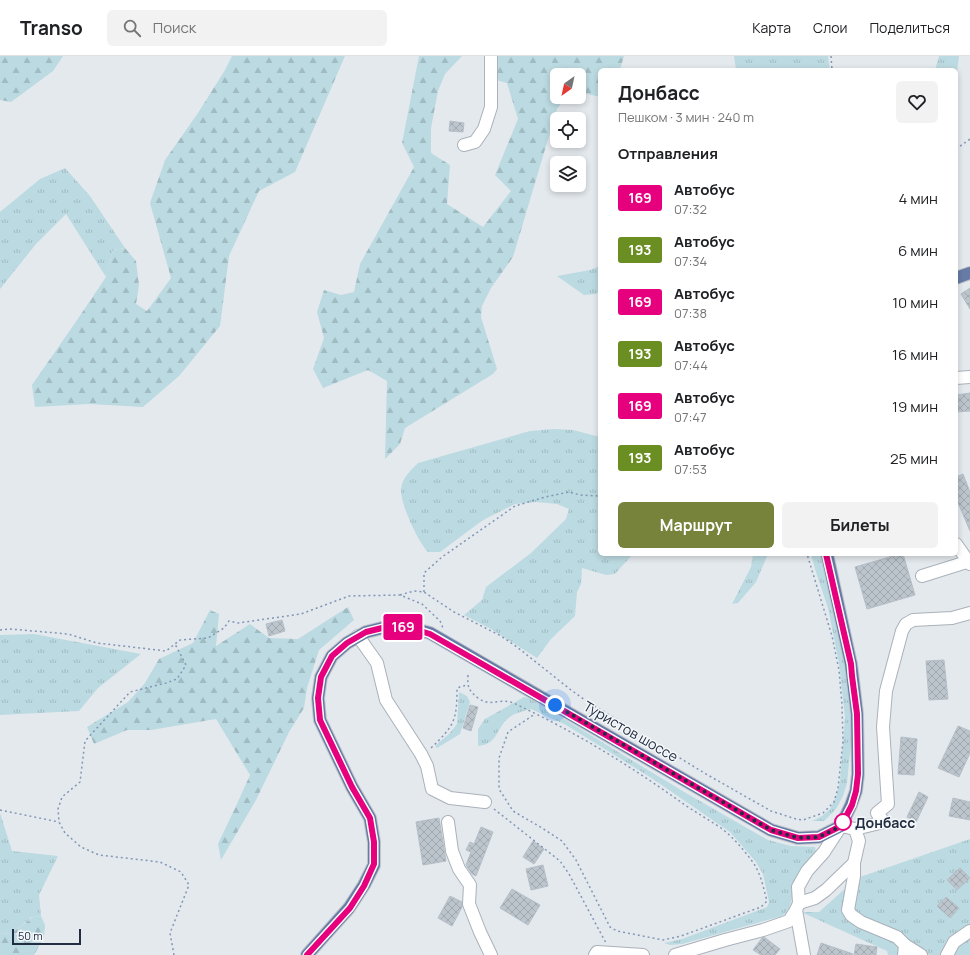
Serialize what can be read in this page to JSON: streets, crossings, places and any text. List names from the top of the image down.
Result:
{
  "streets": {
    "main road": ["Туристов шоссе"]
  },
  "places": ["Донбасс"],
  "lines": ["bus line 169"],
  "scale_bar": "50 m",
  "north": "bottom left",
  "page": {
    "header": "Transo",
    "search": "Поиск",
    "nav": ["Карта", "Слои", "Поделиться"],
    "on_map": "169",
    "heading": [
      ["Донбасс", "Пешком · 3 мин · 240 m"],
      "Отправления"
    ],
    "list": [
      {
        "mark": "169",
        "name": "Автобус",
        "note": "07:32",
        "value": "4 мин"
      },
      {
        "mark": "193",
        "name": "Автобус",
        "note": "07:34",
        "value": "6 мин"
      },
      {
        "mark": "169",
        "name": "Автобус",
        "note": "07:38",
        "value": "10 мин"
      },
      {
        "mark": "193",
        "name": "Автобус",
        "note": "07:44",
        "value": "16 мин"
      },
      {
        "mark": "169",
        "name": "Автобус",
        "note": "07:47",
        "value": "19 мин"
      },
      {
        "mark": "193",
        "name": "Автобус",
        "note": "07:53",
        "value": "25 мин"
      }
    ],
    "buttons": ["Маршрут", "Билеты"],
    "scale": "50 m"
  }
}
